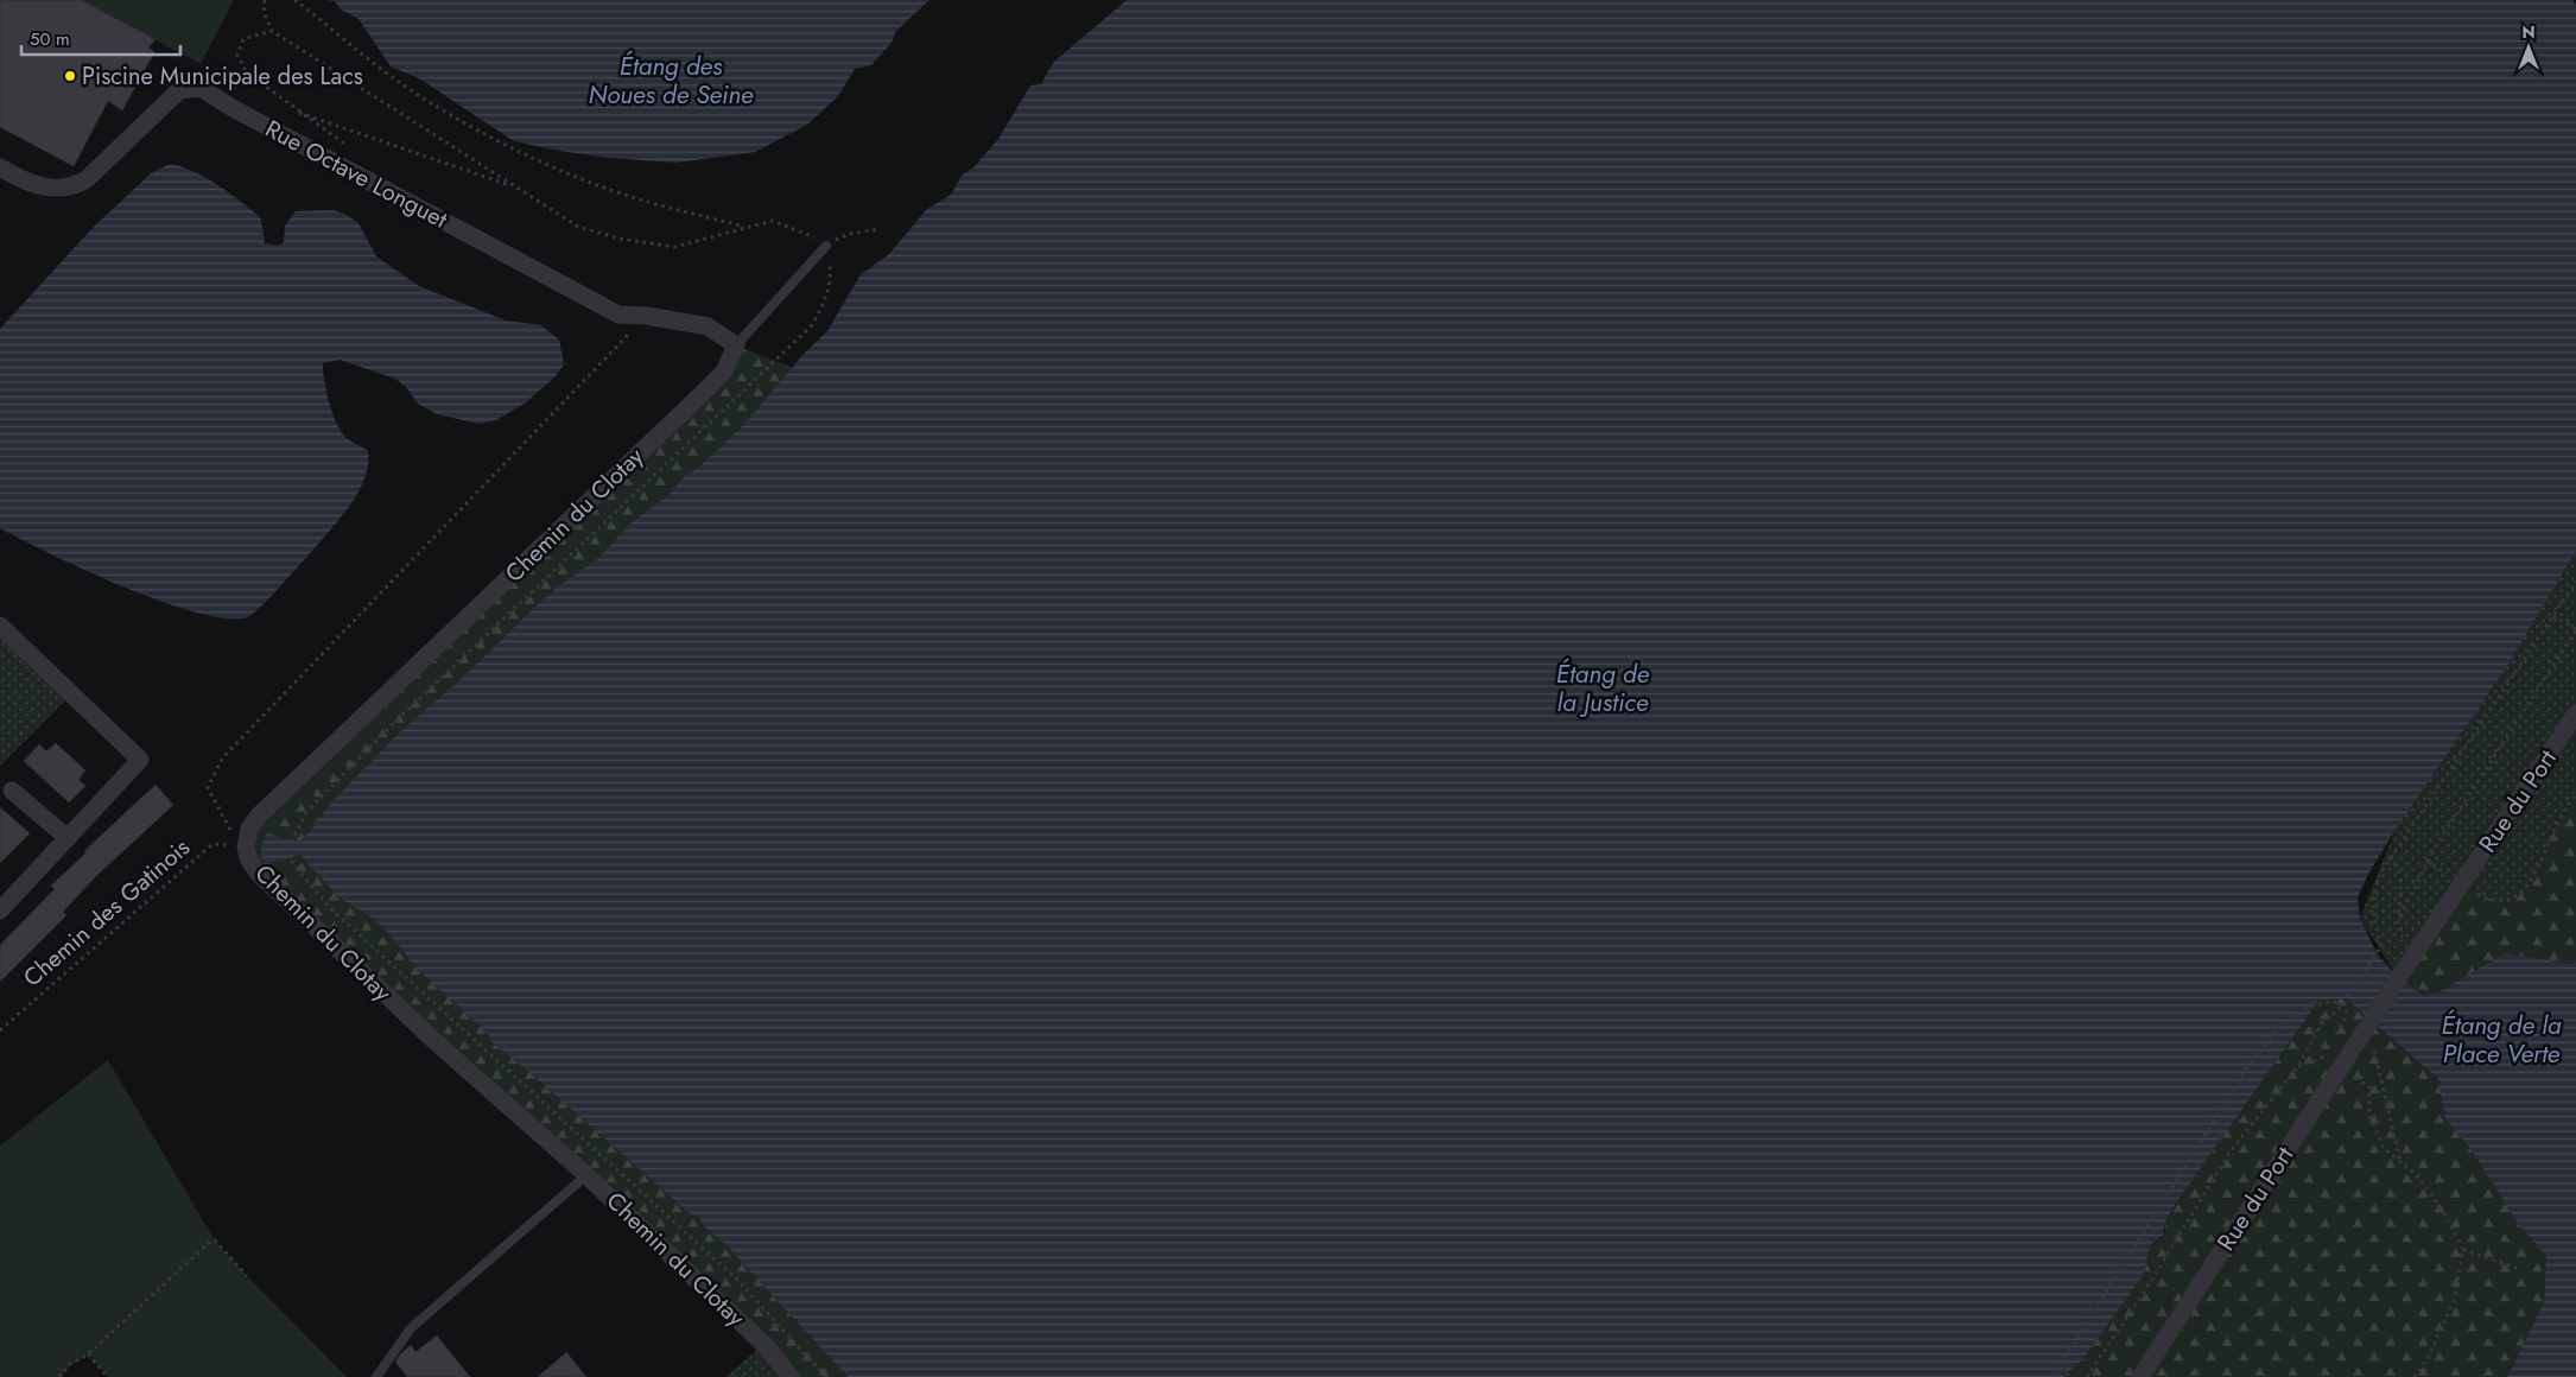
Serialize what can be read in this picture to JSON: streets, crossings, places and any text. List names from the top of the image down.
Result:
{
  "streets": {
    "street": ["Rue Octave Longuet", "Chemin du Clotay", "Rue du Port"],
    "path": ["Chemin des Gatinois"]
  },
  "crossings": [
    ["Rue Octave Longuet", "Chemin du Clotay"],
    ["Chemin du Clotay", "Chemin des Gatinois"]
  ],
  "water": ["Étang des Noues de Seine", "Étang de la Justice", "Étang de la Place Verte"],
  "places": ["Piscine Municipale des Lacs"],
  "scale_bar": "50 m",
  "north": "top"
}
